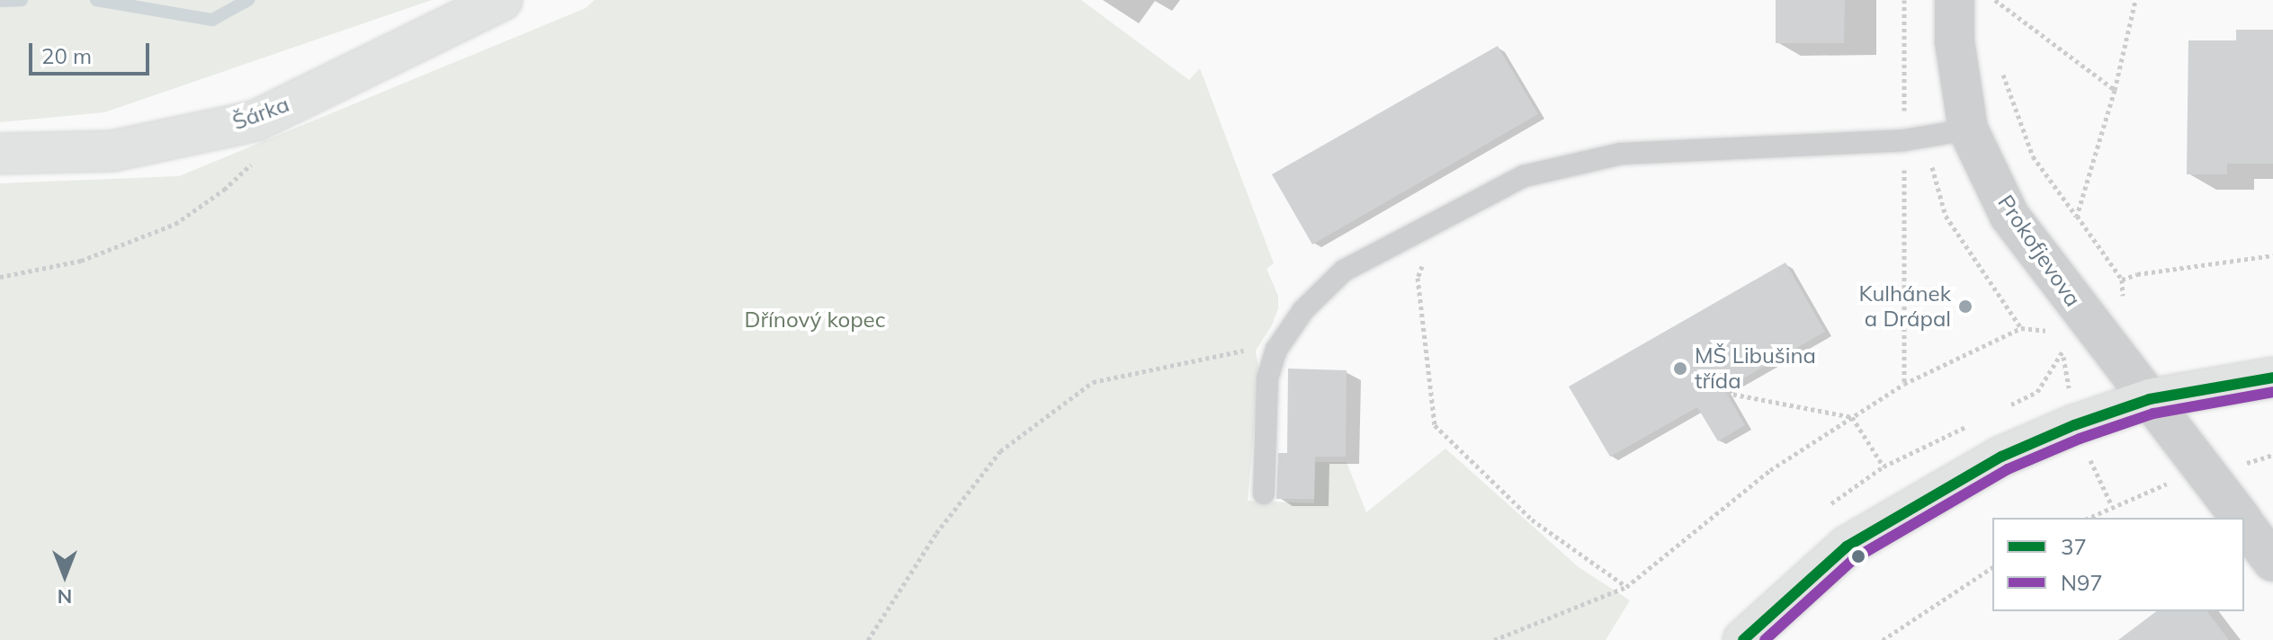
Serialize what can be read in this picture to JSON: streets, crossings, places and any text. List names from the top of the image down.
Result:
{
  "streets": {
    "street": ["Šárka", "Prokofjevova"]
  },
  "parks": ["Dřínový kopec"],
  "places": ["Kulhánek a Drápal", "MŠ Libušina třída"],
  "lines": ["transit line 37", "transit line N97"],
  "legend": ["37", "N97"],
  "scale_bar": "20 m",
  "north": "bottom"
}
